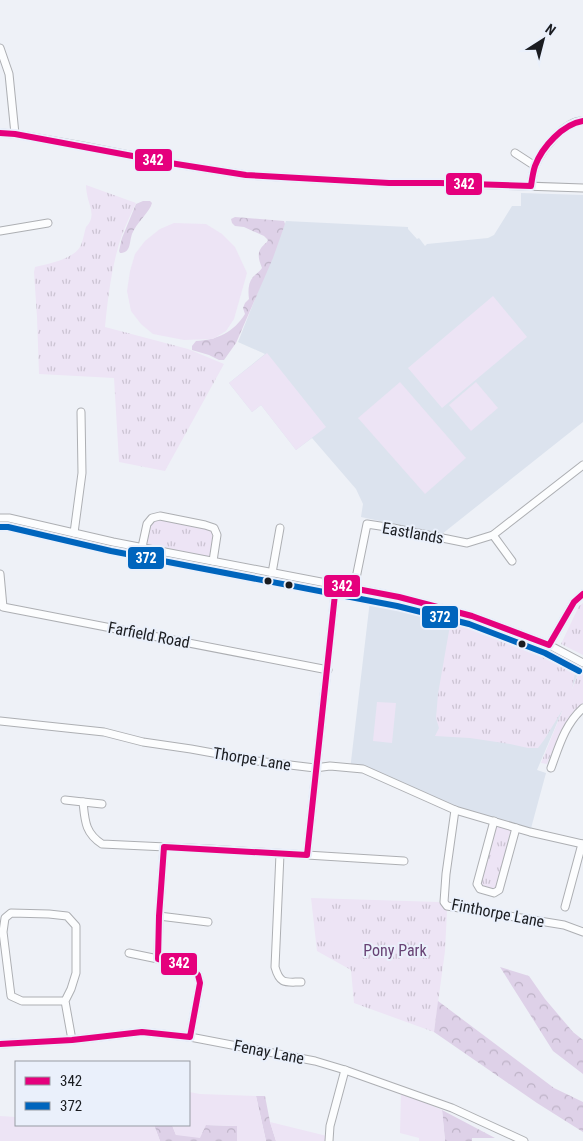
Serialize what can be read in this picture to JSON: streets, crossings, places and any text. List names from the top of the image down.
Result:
{
  "streets": {
    "street": [
      "Eastlands",
      "Farfield Road",
      "Thorpe Lane",
      "Finthorpe Lane",
      "Fenay Lane"
    ]
  },
  "crossings": [
    ["Thorpe Lane", "Finthorpe Lane"]
  ],
  "parks": ["Pony Park"],
  "lines": ["transit line 342", "transit line 372"],
  "legend": ["342", "372"],
  "north": "top right"
}
